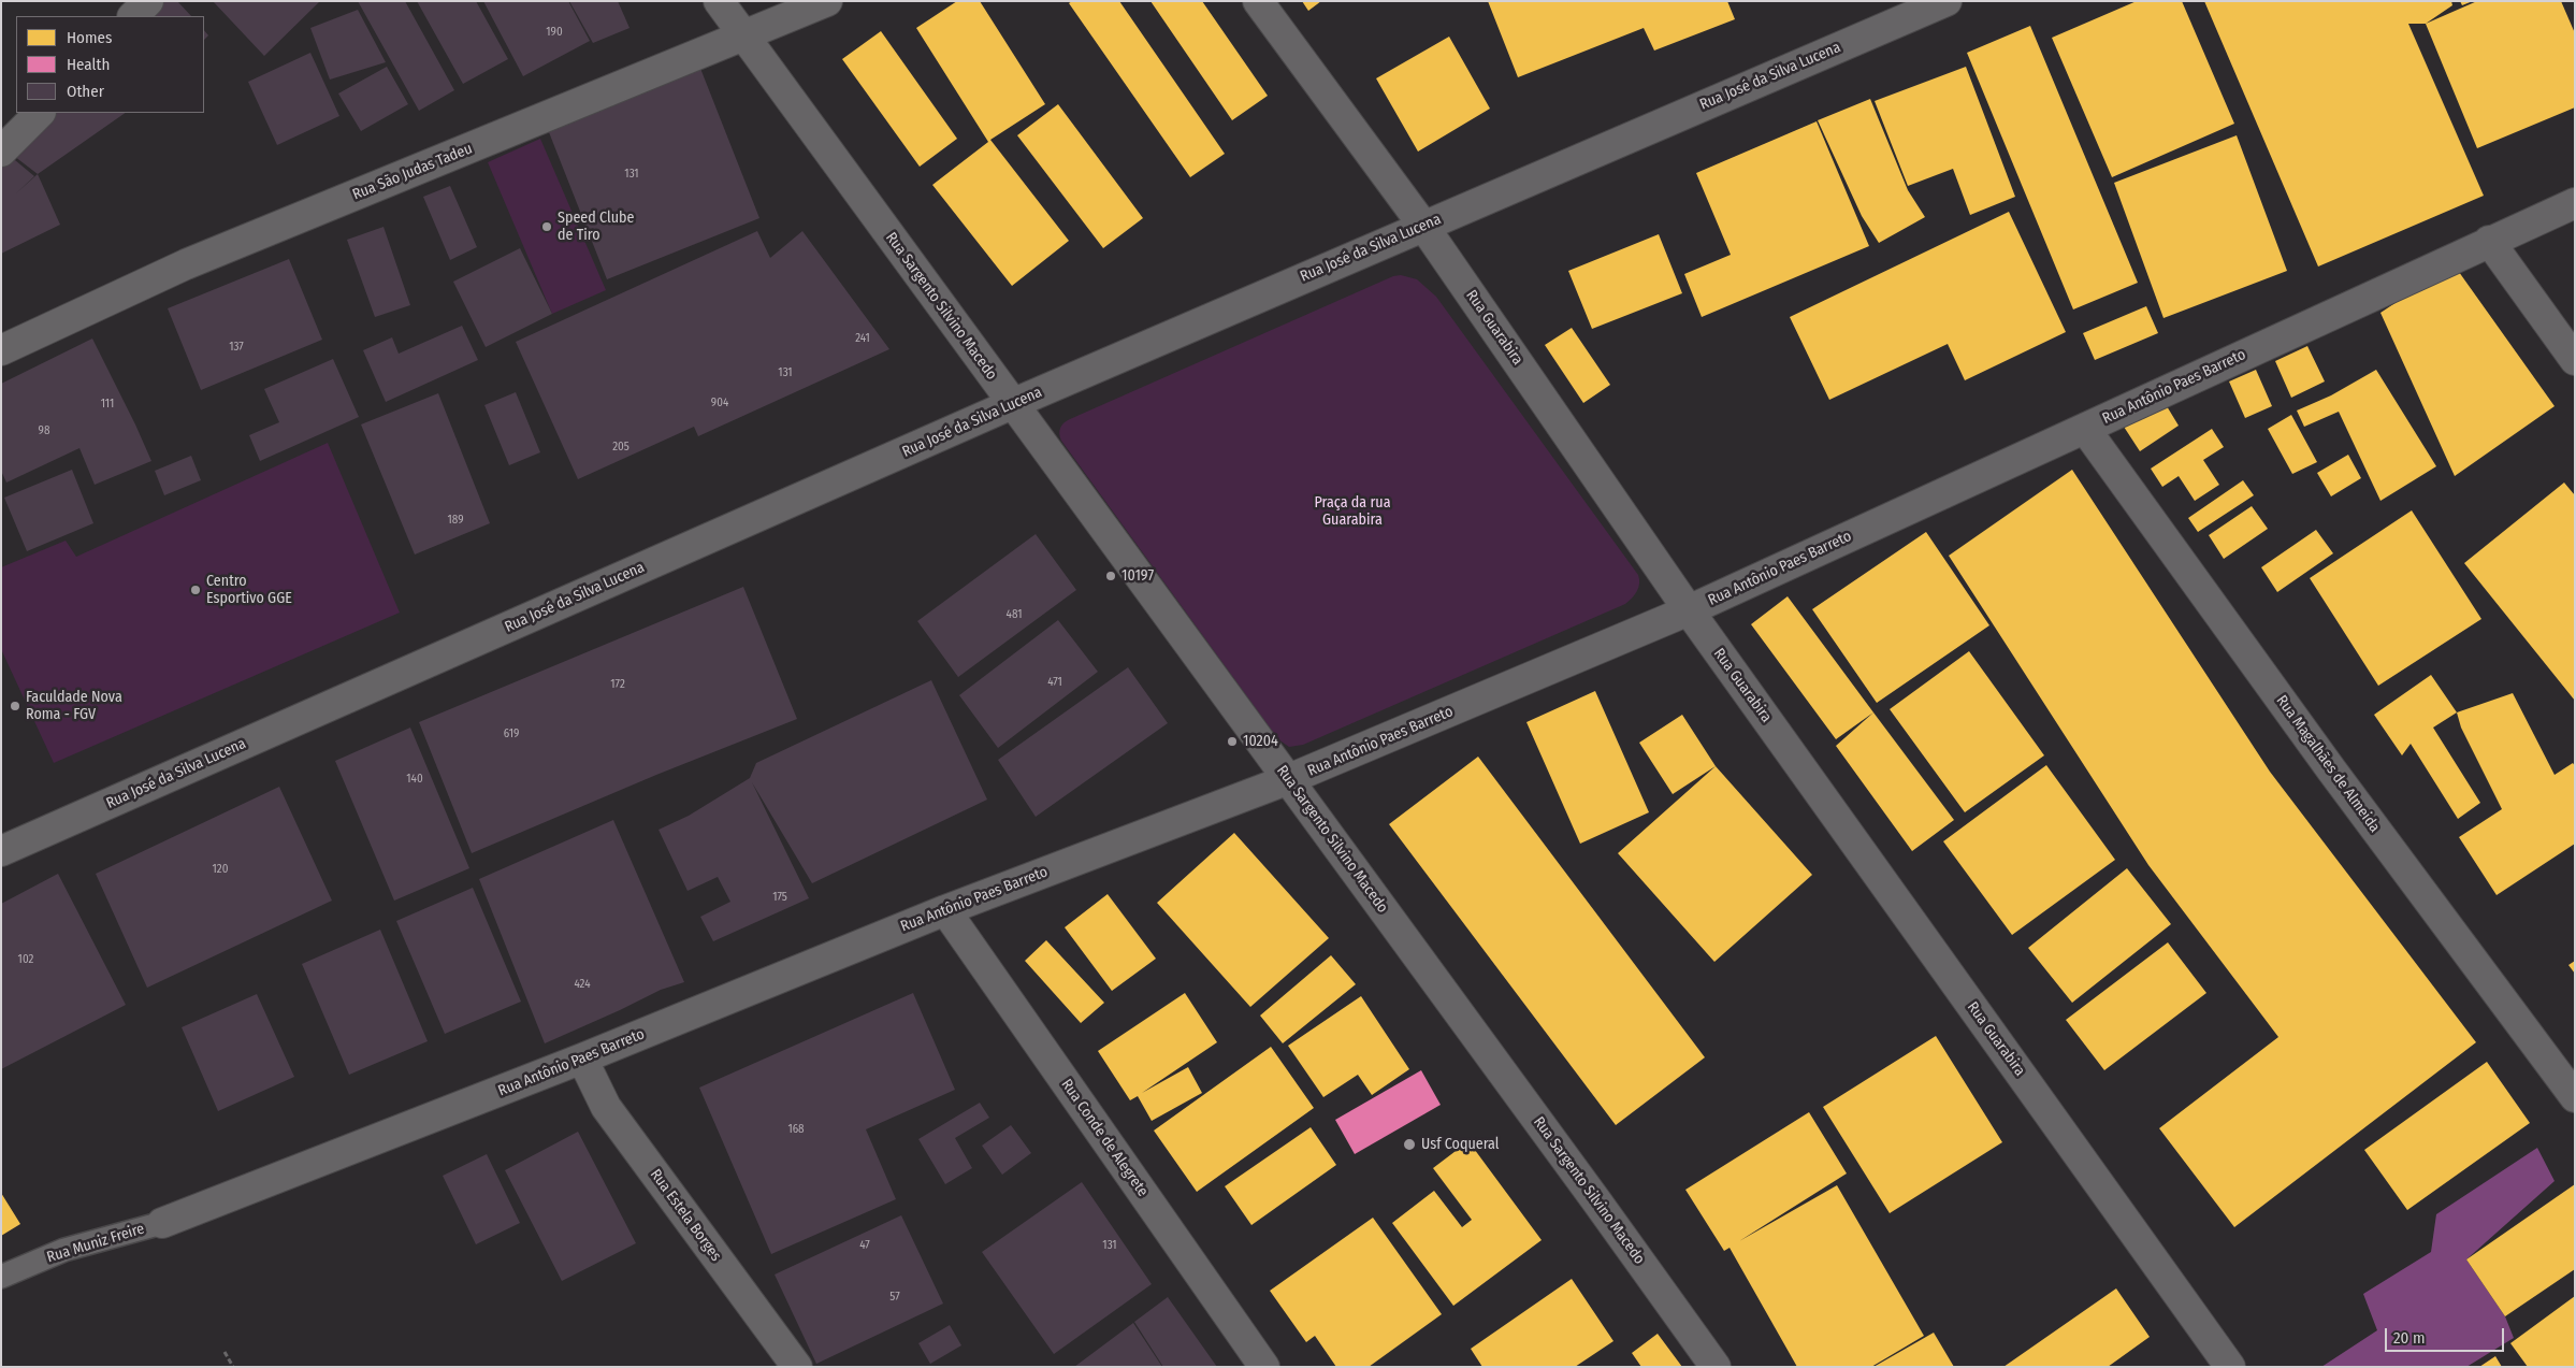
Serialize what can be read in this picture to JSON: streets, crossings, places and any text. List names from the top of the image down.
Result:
{
  "streets": {
    "street": [
      "Rua José da Silva Lucena",
      "Rua São Judas Tadeu",
      "Rua Sargento Silvino Macedo",
      "Rua Guarabira",
      "Rua Antônio Paes Barreto",
      "Rua Magalhães de Almeida",
      "Rua Conde de Alegrete",
      "Rua Estela Borges"
    ],
    "lane": ["Rua Muniz Freire"]
  },
  "crossings": [
    ["Rua José da Silva Lucena", "Rua Sargento Silvino Macedo"],
    ["Rua José da Silva Lucena", "Rua Guarabira"],
    ["Rua São Judas Tadeu", "Rua Sargento Silvino Macedo"],
    ["Rua Sargento Silvino Macedo", "Rua Antônio Paes Barreto"],
    ["Rua Guarabira", "Rua Antônio Paes Barreto"],
    ["Rua Antônio Paes Barreto", "Rua Magalhães de Almeida"],
    ["Rua Antônio Paes Barreto", "Rua Conde de Alegrete"],
    ["Rua Antônio Paes Barreto", "Rua Estela Borges"],
    ["Rua Antônio Paes Barreto", "Rua Muniz Freire"]
  ],
  "parks": ["Praça da rua Guarabira"],
  "places": [
    "Speed Clube de Tiro",
    "10197",
    "Centro Esportivo GGE",
    "Faculdade Nova Roma - FGV",
    "10204",
    "Usf Coqueral"
  ],
  "house_numbers": [
    "190",
    "131",
    "241",
    "137",
    "131",
    "904",
    "111",
    "98",
    "205",
    "189",
    "481",
    "471",
    "172",
    "619",
    "140",
    "120",
    "175",
    "102",
    "424",
    "168",
    "47",
    "131",
    "57"
  ],
  "legend": ["Homes", "Health", "Other"],
  "scale_bar": "20 m"
}
